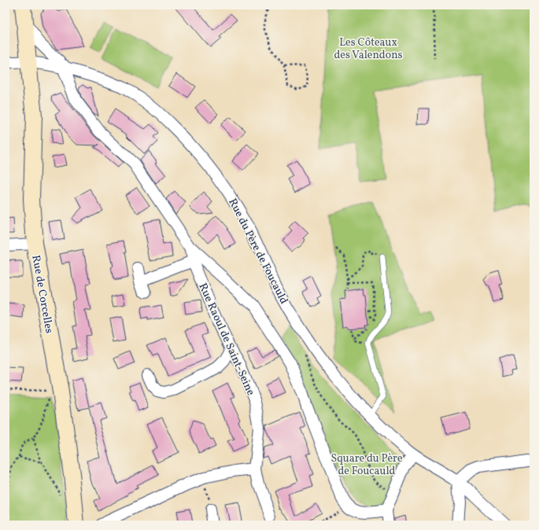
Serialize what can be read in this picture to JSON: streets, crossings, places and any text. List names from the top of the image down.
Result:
{
  "streets": {
    "main road": ["Rue de Corcelles"],
    "street": ["Rue du Père de Foucauld", "Rue Raoul de Saint-Seine"]
  },
  "crossings": [
    ["Rue du Père de Foucauld", "Rue de Corcelles"]
  ],
  "parks": ["Les Côteaux des Valendons", "Square du Père de Foucauld"]
}
